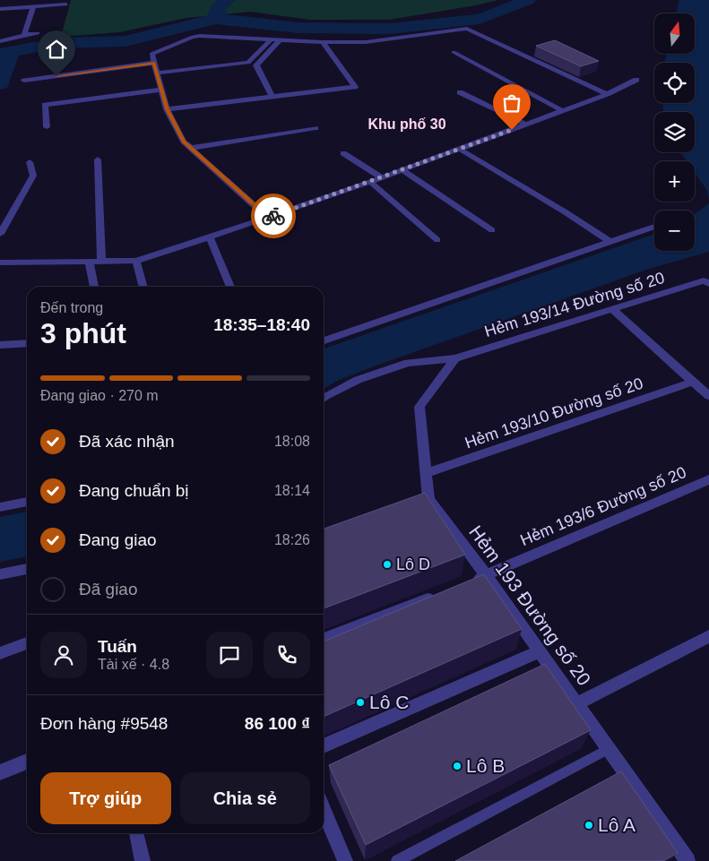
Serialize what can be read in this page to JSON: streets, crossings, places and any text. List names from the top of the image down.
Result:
{
  "streets": {
    "street": [
      "Hẻm 193/14 Đường số 20",
      "Hẻm 193/10 Đường số 20",
      "Hẻm 193/6 Đường số 20",
      "Hẻm 193 Đường số 20"
    ]
  },
  "crossings": [
    ["Hẻm 193/14 Đường số 20", "Hẻm 193 Đường số 20"],
    ["Hẻm 193/10 Đường số 20", "Hẻm 193 Đường số 20"],
    ["Hẻm 193/6 Đường số 20", "Hẻm 193 Đường số 20"]
  ],
  "districts": ["Khu phố 30"],
  "places": [
    "Lô D",
    "Lô C",
    "Lô B",
    "Lô A"
  ],
  "north": "top",
  "page": {
    "map_buttons": ["+", "−"],
    "heading": ["3 phút", "Đến trong", "18:35–18:40"],
    "panel": [
      "Tuấn",
      "Tài xế · 4.8",
      "Đơn hàng #9548",
      "86 100 ₫"
    ],
    "bar": "Đang giao · 270 m",
    "list": [
      ["Đã xác nhận", "18:08"],
      ["Đang chuẩn bị", "18:14"],
      ["Đang giao", "18:26"],
      "Đã giao"
    ],
    "buttons": ["Trợ giúp", "Chia sẻ"]
  }
}
